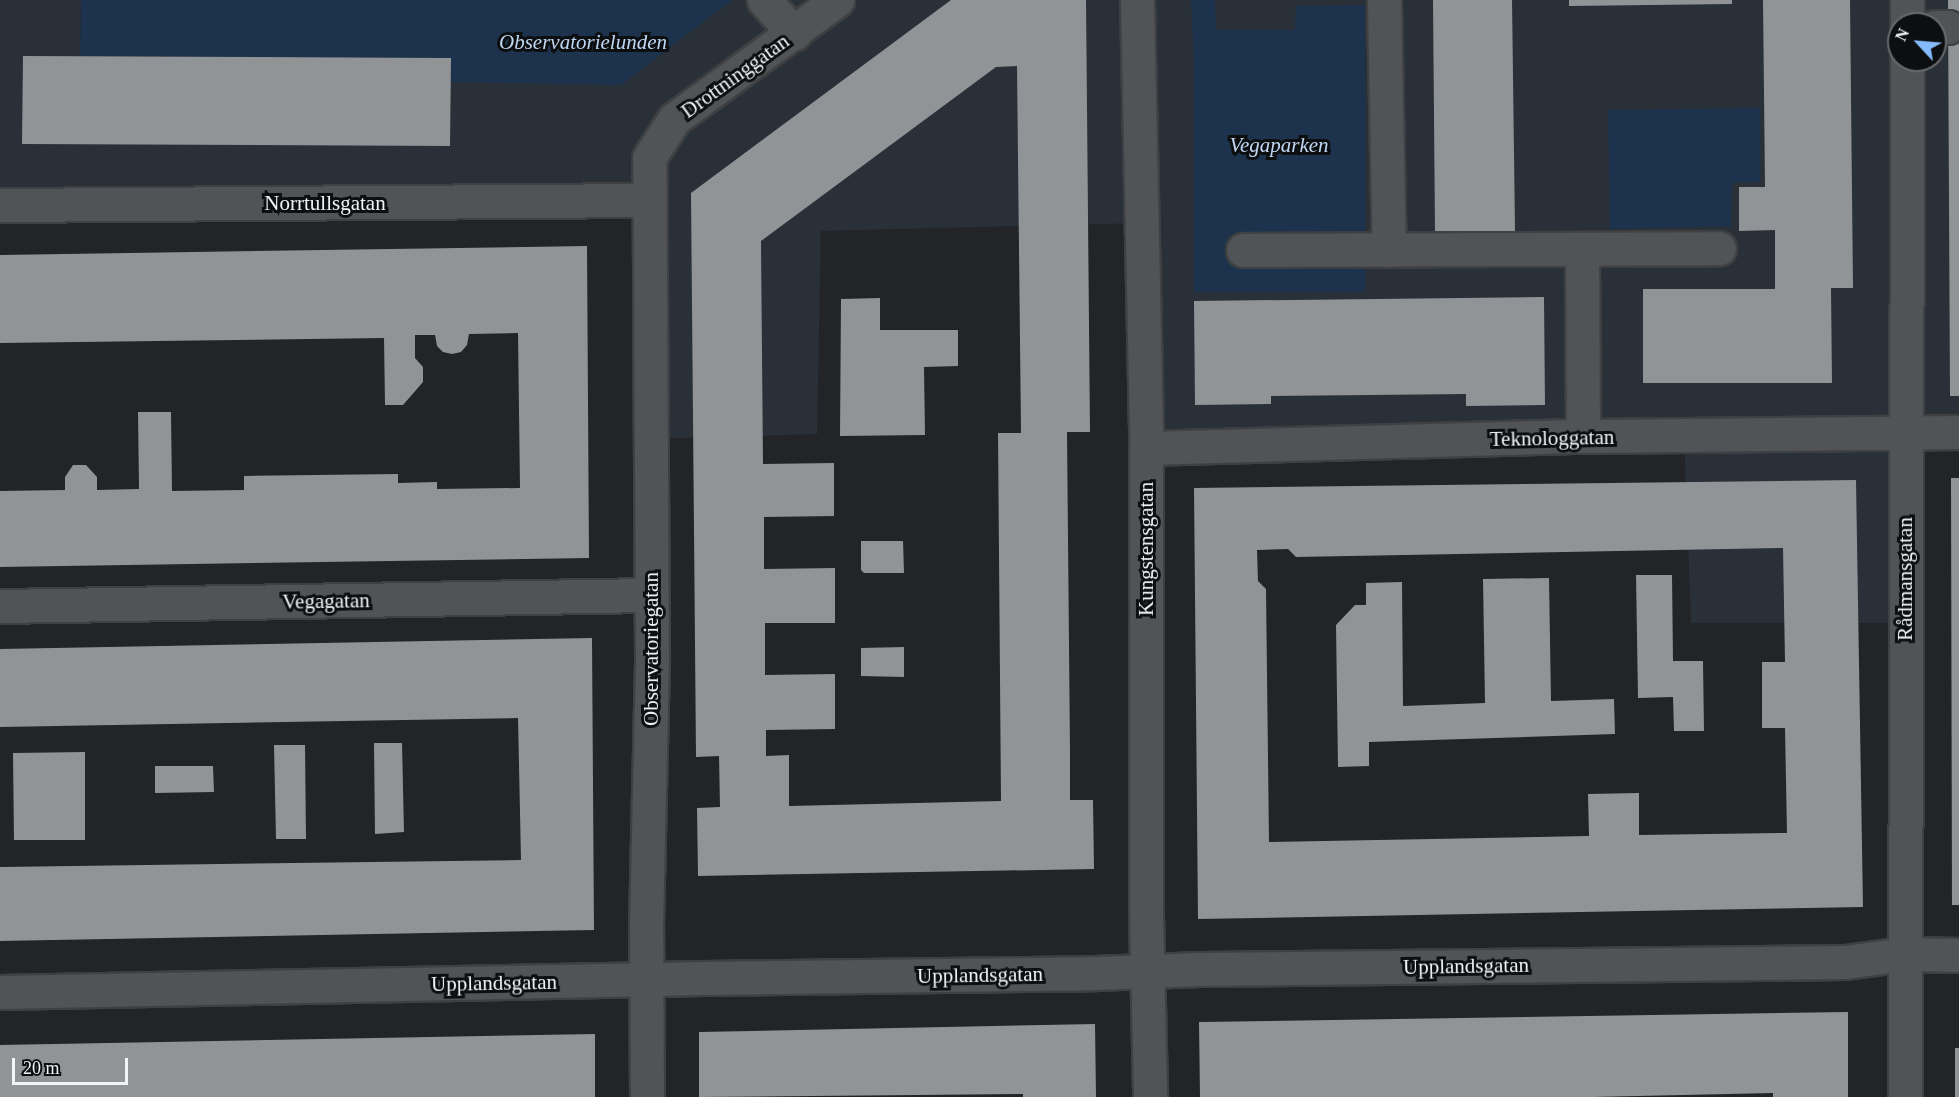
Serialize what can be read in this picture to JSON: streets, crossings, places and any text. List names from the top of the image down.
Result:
{
  "streets": {
    "street": [
      "Drottninggatan",
      "Norrtullsgatan",
      "Teknologgatan",
      "Kungstensgatan",
      "Rådmansgatan",
      "Vegagatan",
      "Observatoriegatan",
      "Upplandsgatan"
    ]
  },
  "crossings": [
    ["Drottninggatan", "Norrtullsgatan"],
    ["Drottninggatan", "Observatoriegatan"],
    ["Norrtullsgatan", "Observatoriegatan"],
    ["Teknologgatan", "Kungstensgatan"],
    ["Teknologgatan", "Rådmansgatan"],
    ["Kungstensgatan", "Upplandsgatan"],
    ["Rådmansgatan", "Upplandsgatan"],
    ["Vegagatan", "Observatoriegatan"],
    ["Observatoriegatan", "Upplandsgatan"]
  ],
  "parks": ["Observatorielunden", "Vegaparken"],
  "scale_bar": "20 m",
  "north": "top left"
}
